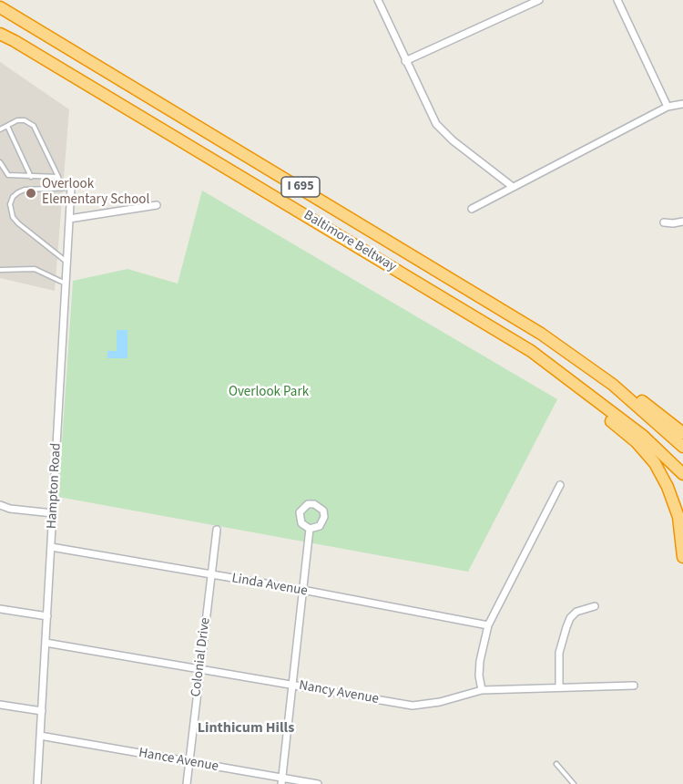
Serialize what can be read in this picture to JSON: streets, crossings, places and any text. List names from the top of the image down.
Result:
{
  "streets": {
    "highway": ["I 695", "Baltimore Beltway"],
    "street": [
      "Hampton Road",
      "Linda Avenue",
      "Colonial Drive",
      "Nancy Avenue",
      "Hance Avenue"
    ]
  },
  "crossings": [
    ["Hampton Road", "Linda Avenue"],
    ["Hampton Road", "Nancy Avenue"],
    ["Hampton Road", "Hance Avenue"],
    ["Linda Avenue", "Colonial Drive"],
    ["Colonial Drive", "Nancy Avenue"],
    ["Colonial Drive", "Hance Avenue"]
  ],
  "districts": ["Linthicum Hills"],
  "parks": ["Overlook Park"],
  "places": ["Overlook Elementary School"]
}
